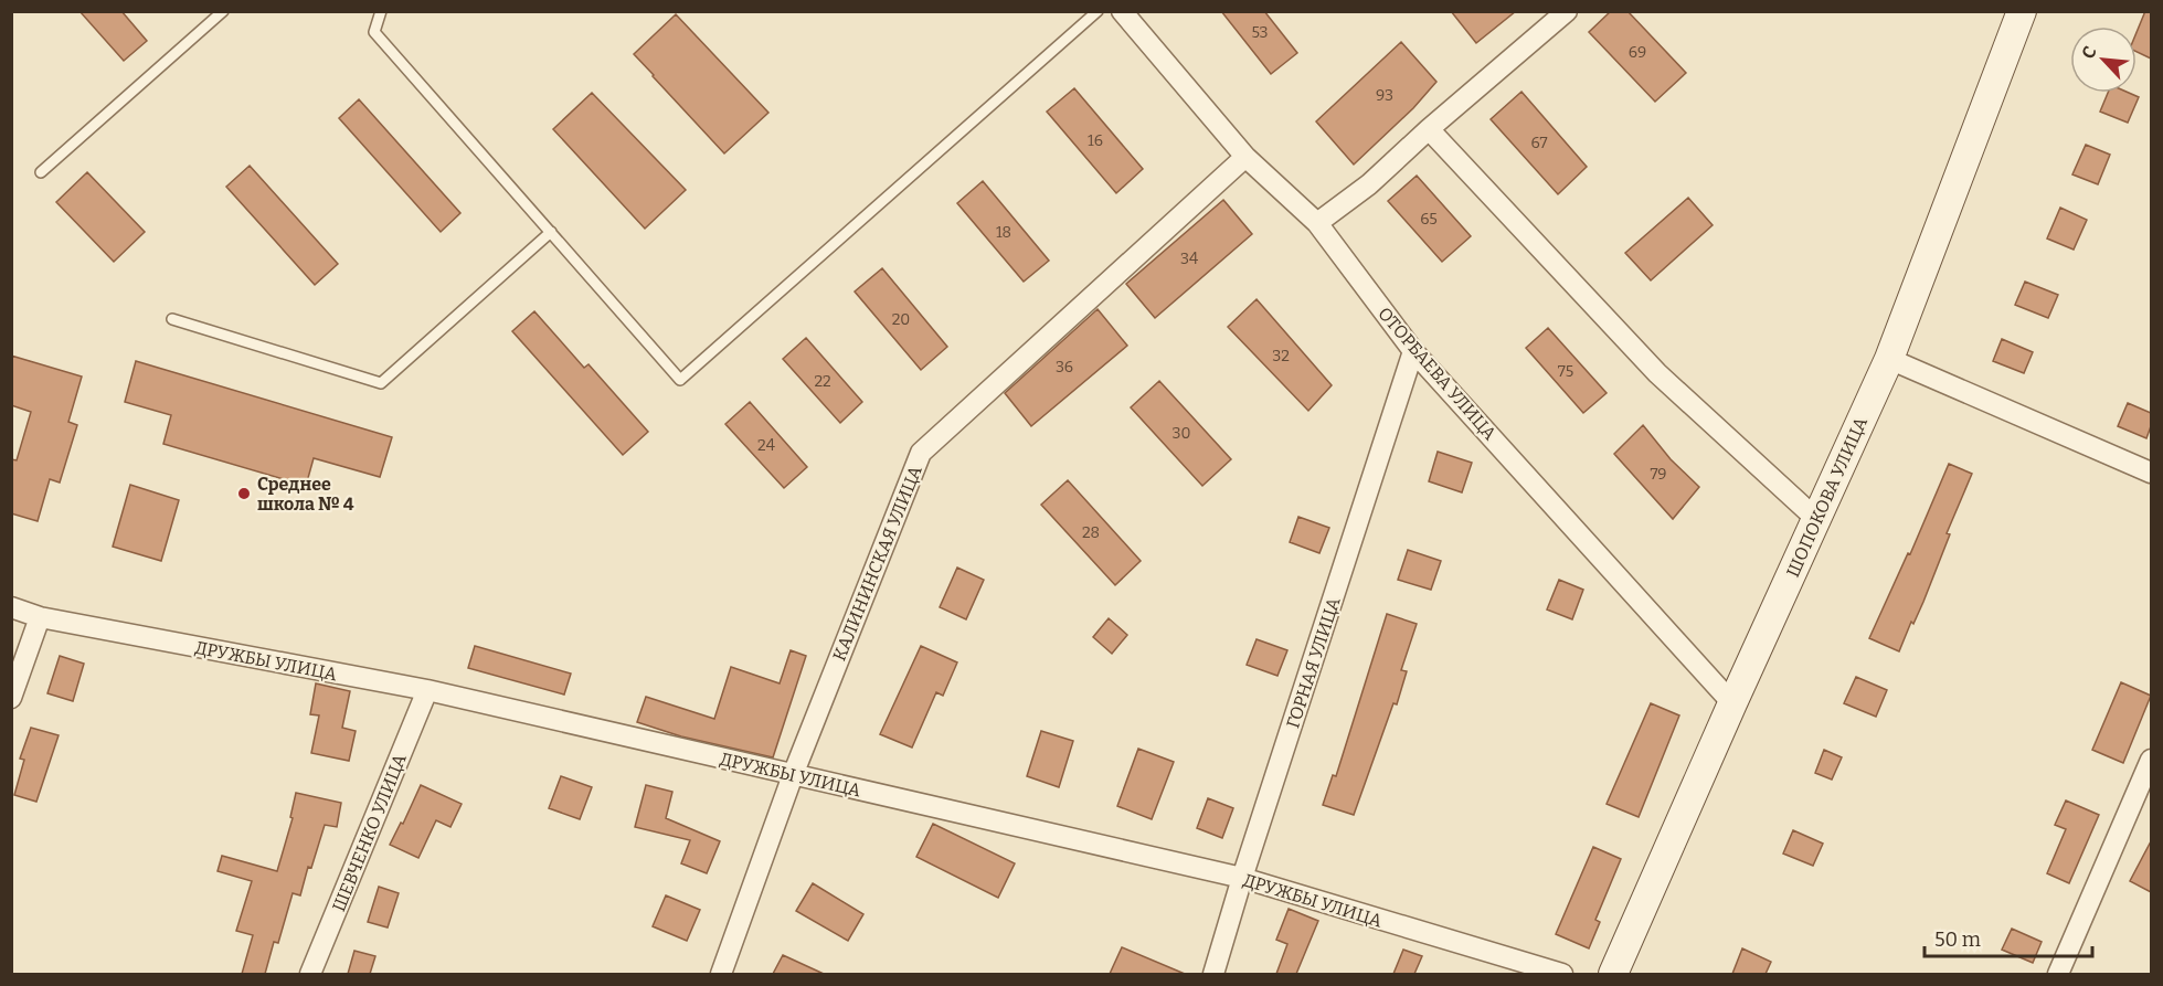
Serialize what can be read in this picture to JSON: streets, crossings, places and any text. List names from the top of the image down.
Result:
{
  "streets": {
    "street": [
      "ОТОРБАЕВА УЛИЦА",
      "ШОПОКОВА УЛИЦА",
      "КАЛИНИНСКАЯ УЛИЦА",
      "ДРУЖБЫ УЛИЦА",
      "ГОРНАЯ УЛИЦА",
      "ШЕВЧЕНКО УЛИЦА"
    ]
  },
  "crossings": [
    ["ОТОРБАЕВА УЛИЦА", "ШОПОКОВА УЛИЦА"],
    ["ОТОРБАЕВА УЛИЦА", "КАЛИНИНСКАЯ УЛИЦА"],
    ["ОТОРБАЕВА УЛИЦА", "ГОРНАЯ УЛИЦА"],
    ["КАЛИНИНСКАЯ УЛИЦА", "ДРУЖБЫ УЛИЦА"],
    ["ДРУЖБЫ УЛИЦА", "ГОРНАЯ УЛИЦА"],
    ["ДРУЖБЫ УЛИЦА", "ШЕВЧЕНКО УЛИЦА"]
  ],
  "places": ["Среднее школа № 4"],
  "house_numbers": [
    "53",
    "69",
    "93",
    "16",
    "67",
    "65",
    "18",
    "34",
    "20",
    "32",
    "36",
    "75",
    "22",
    "30",
    "24",
    "79",
    "28"
  ],
  "scale_bar": "50 m",
  "north": "top left"
}
